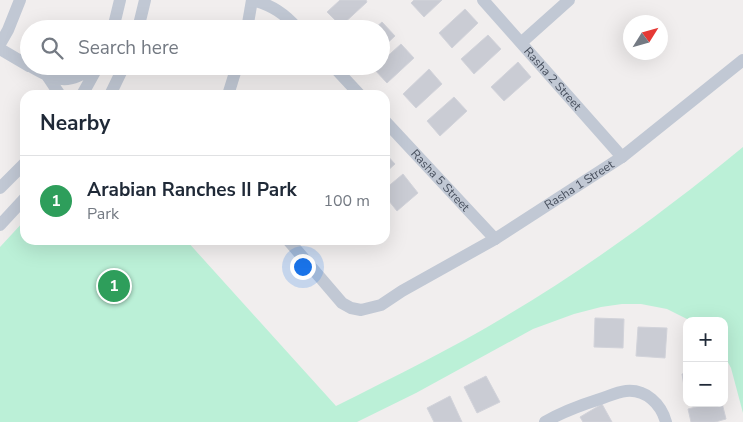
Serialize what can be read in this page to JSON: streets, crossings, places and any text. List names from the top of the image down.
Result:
{
  "streets": {
    "street": ["Rasha 2 Street", "Rasha 5 Street", "Rasha 1 Street"]
  },
  "crossings": [
    ["Rasha 2 Street", "Rasha 1 Street"],
    ["Rasha 5 Street", "Rasha 1 Street"]
  ],
  "north": "top right",
  "page": {
    "search": "Search here",
    "heading": "Nearby",
    "list": [
      {
        "mark": "1",
        "name": "Arabian Ranches II Park",
        "note": "Park",
        "value": "100 m"
      }
    ],
    "pins": "1",
    "map_buttons": ["+", "−"]
  }
}
